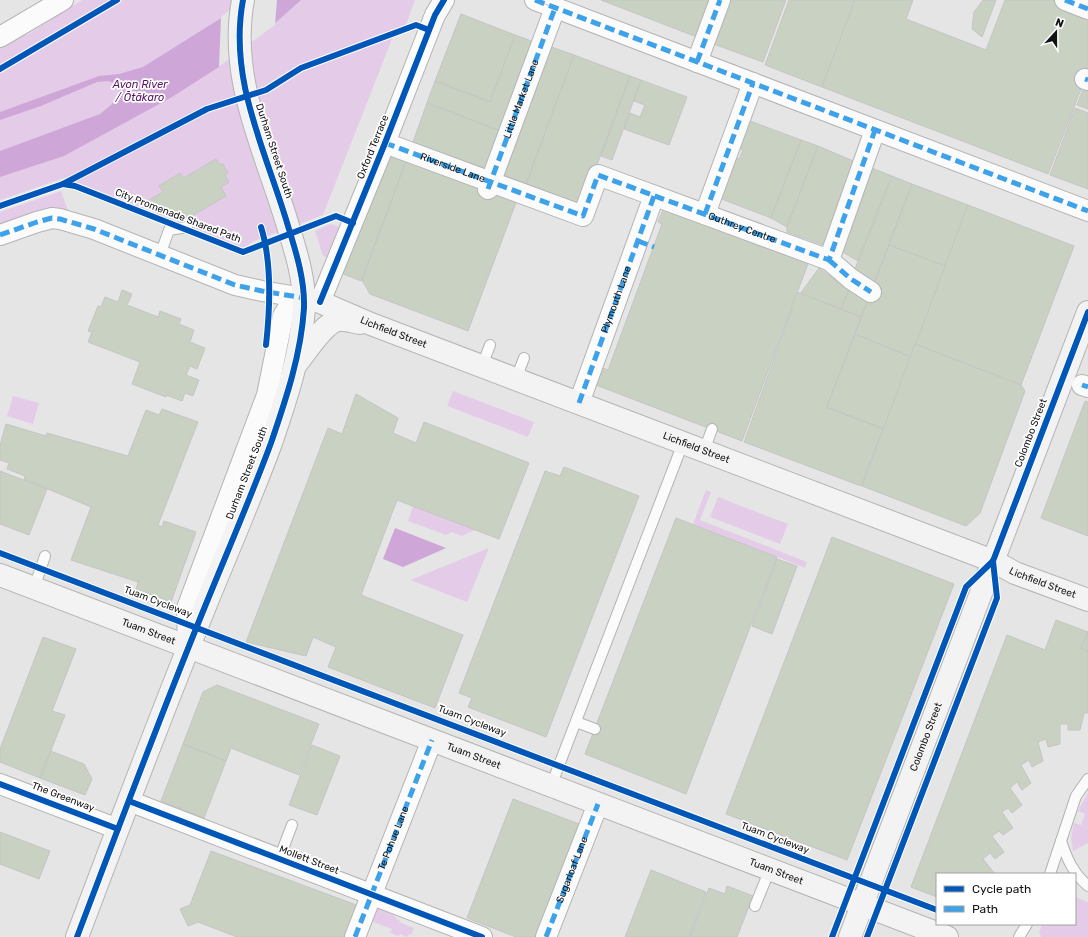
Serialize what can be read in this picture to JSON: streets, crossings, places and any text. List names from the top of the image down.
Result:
{
  "streets": {
    "main road": [
      "Durham Street South",
      "Lichfield Street",
      "Colombo Street",
      "Tuam Street"
    ],
    "street": [
      "Little Market Lane",
      "Oxford Terrace",
      "Riverside Lane",
      "Guthrey Centre",
      "Plymouth Lane",
      "The Greenway",
      "Te Pohue Lane",
      "Mollett Street",
      "Sugarloaf Lane"
    ],
    "cycle path": ["City Promenade Shared Path", "Tuam Cycleway"]
  },
  "crossings": [
    ["Little Market Lane", "Riverside Lane"],
    ["Oxford Terrace", "Durham Street South"],
    ["Oxford Terrace", "Riverside Lane"],
    ["Oxford Terrace", "Lichfield Street"],
    ["Durham Street South", "Lichfield Street"],
    ["Durham Street South", "Tuam Street"],
    ["Durham Street South", "The Greenway"],
    ["Durham Street South", "Mollett Street"],
    ["Riverside Lane", "Guthrey Centre"],
    ["Riverside Lane", "Plymouth Lane"],
    ["Guthrey Centre", "Plymouth Lane"],
    ["Plymouth Lane", "Lichfield Street"],
    ["Lichfield Street", "Colombo Street"],
    ["Colombo Street", "Tuam Street"],
    ["Tuam Street", "Te Pohue Lane"],
    ["Tuam Street", "Sugarloaf Lane"],
    ["Te Pohue Lane", "Mollett Street"]
  ],
  "water": ["Avon River / Ōtākaro"],
  "legend": ["Cycle path", "Path"],
  "north": "top"
}
